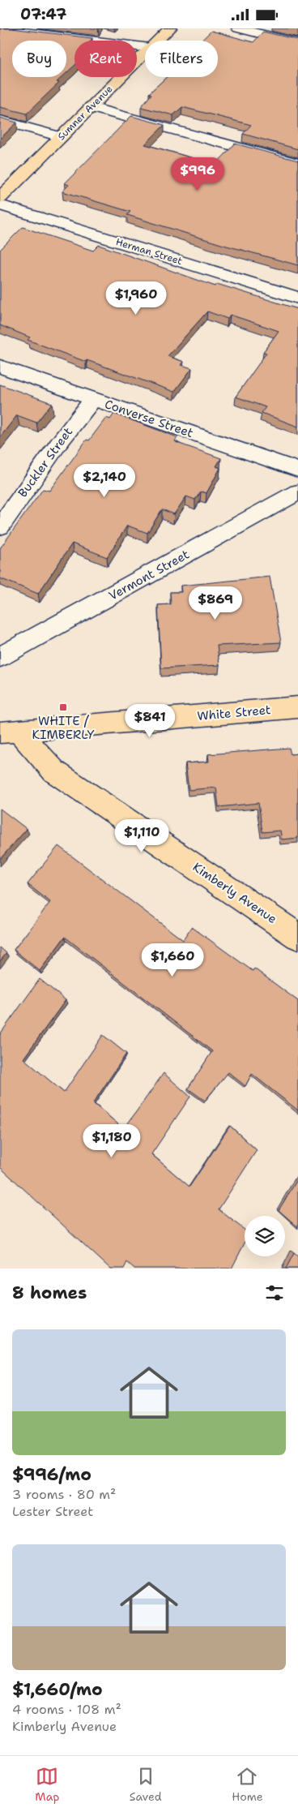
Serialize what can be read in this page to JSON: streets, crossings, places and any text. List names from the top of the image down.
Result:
{
  "streets": {
    "main road": ["Sumner Avenue", "White Street", "Kimberly Avenue"],
    "street": [
      "Herman Street",
      "Converse Street",
      "Buckler Street",
      "Vermont Street"
    ]
  },
  "crossings": [
    ["Converse Street", "Buckler Street"],
    ["White Street", "Kimberly Avenue"]
  ],
  "places": {
    "transit": ["WHITE / KIMBERLY"]
  },
  "page": {
    "status": "07:47",
    "chip": ["Buy", "Rent", "Filters"],
    "price": [
      "$996",
      "$1,960",
      "$2,140",
      "$869",
      "$841",
      "$1,110",
      "$1,660",
      "$1,180"
    ],
    "heading": "8 homes",
    "list": [
      {
        "name": "$996/mo",
        "note": "3 rooms · 80 m² · Lester Street"
      },
      {
        "name": "$1,660/mo",
        "note": "4 rooms · 108 m² · Kimberly Avenue"
      }
    ],
    "tabs": ["Map", "Saved", "Home"]
  }
}
